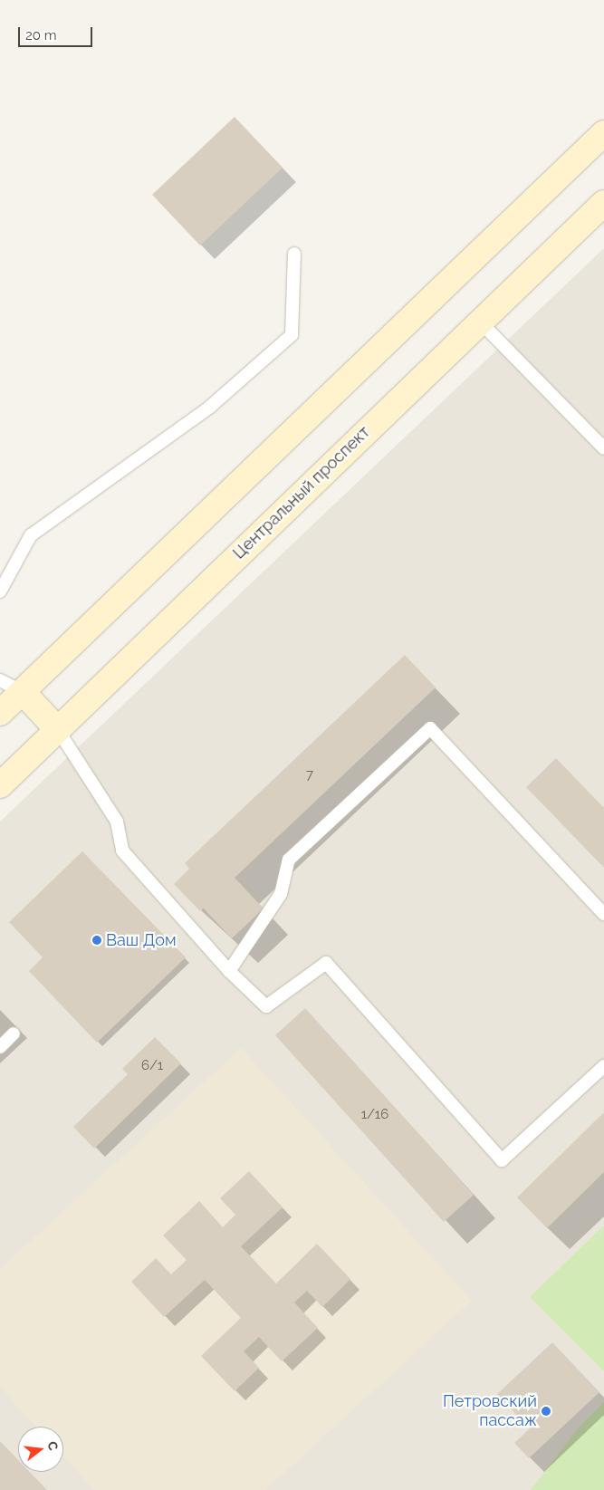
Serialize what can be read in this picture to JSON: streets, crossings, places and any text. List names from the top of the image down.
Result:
{
  "streets": {
    "main road": ["Центральный проспект"]
  },
  "places": ["Ваш Дом", "Петровский пассаж"],
  "house_numbers": ["7", "6/1", "1/16"],
  "scale_bar": "20 m",
  "north": "right"
}
